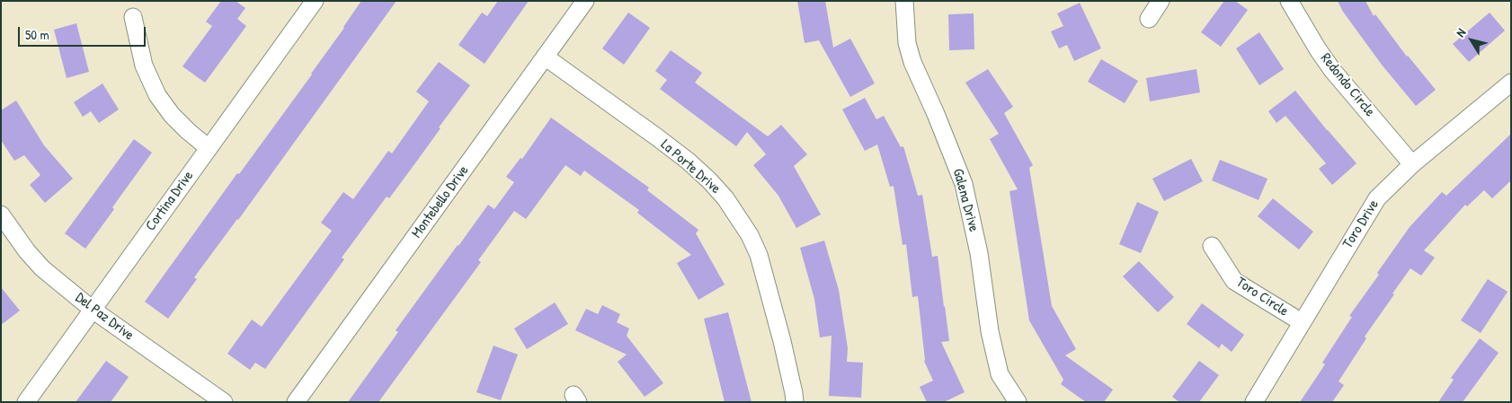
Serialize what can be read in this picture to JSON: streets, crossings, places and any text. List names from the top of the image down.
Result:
{
  "streets": {
    "street": [
      "Redondo Circle",
      "La Porte Drive",
      "Galena Drive",
      "Cortina Drive",
      "Montebello Drive",
      "Toro Drive",
      "Toro Circle",
      "Del Paz Drive"
    ]
  },
  "crossings": [
    ["Redondo Circle", "Toro Drive"],
    ["La Porte Drive", "Montebello Drive"],
    ["Cortina Drive", "Del Paz Drive"],
    ["Toro Drive", "Toro Circle"]
  ],
  "scale_bar": "50 m",
  "north": "top left"
}
